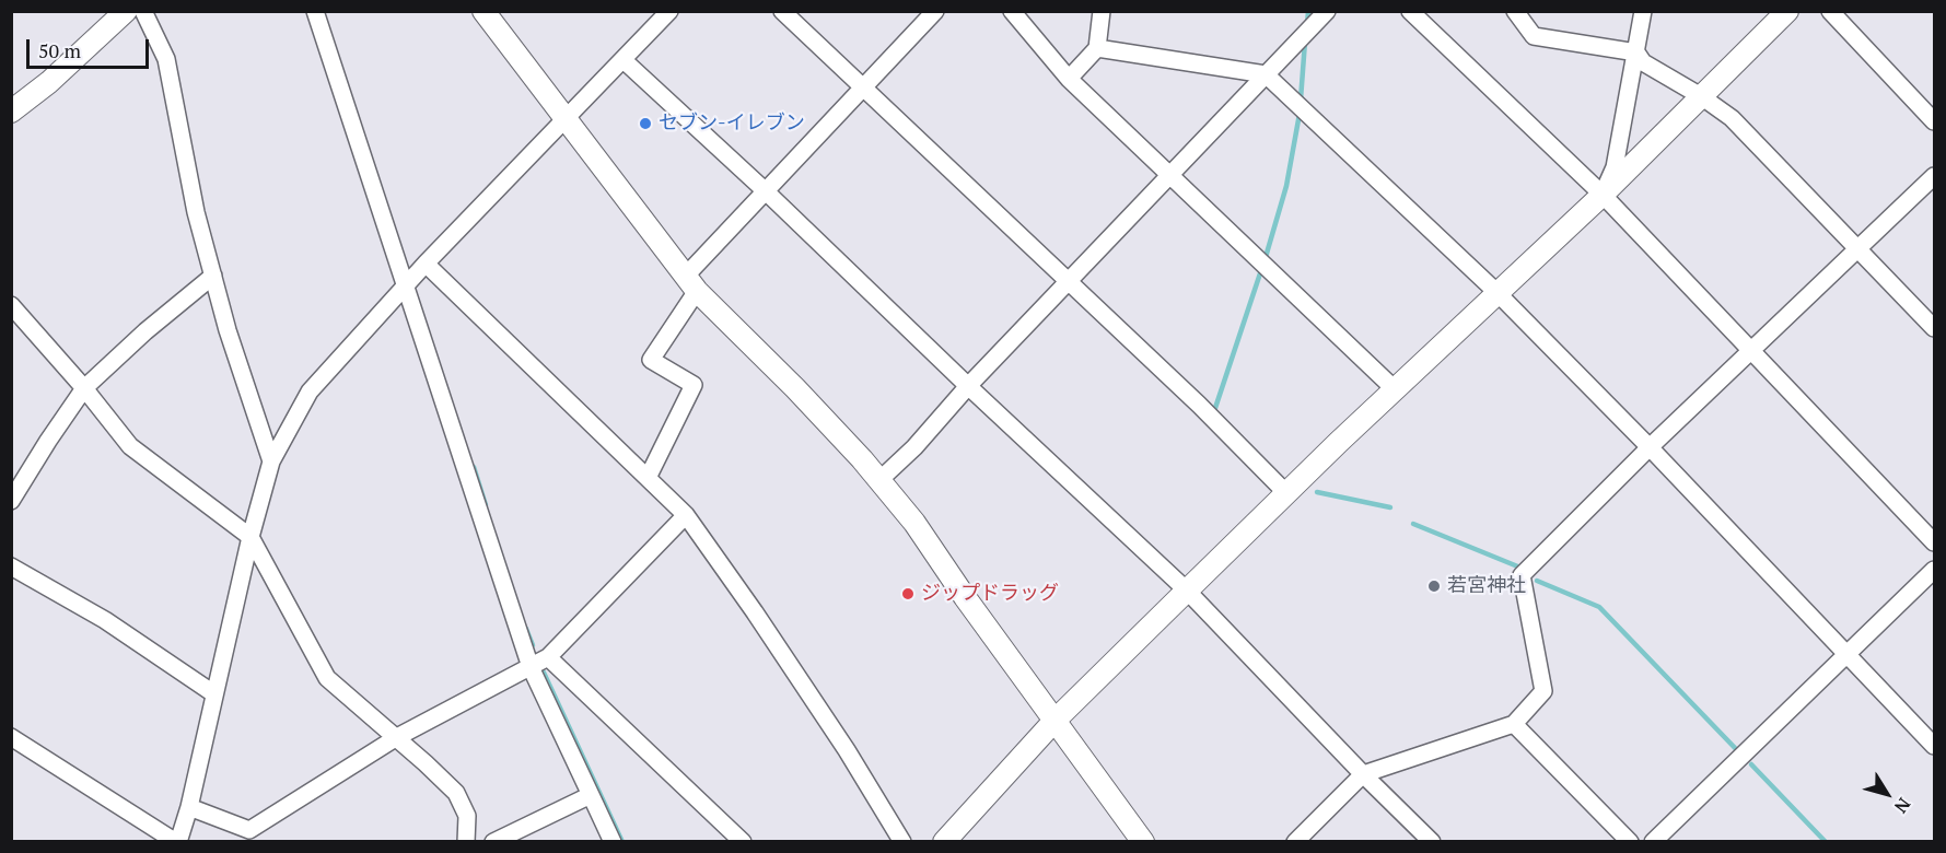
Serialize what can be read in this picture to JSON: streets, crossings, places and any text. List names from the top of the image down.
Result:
{
  "places": ["セブン-イレブン", "若宮神社", "ジップドラッグ"],
  "scale_bar": "50 m",
  "north": "bottom right"
}
